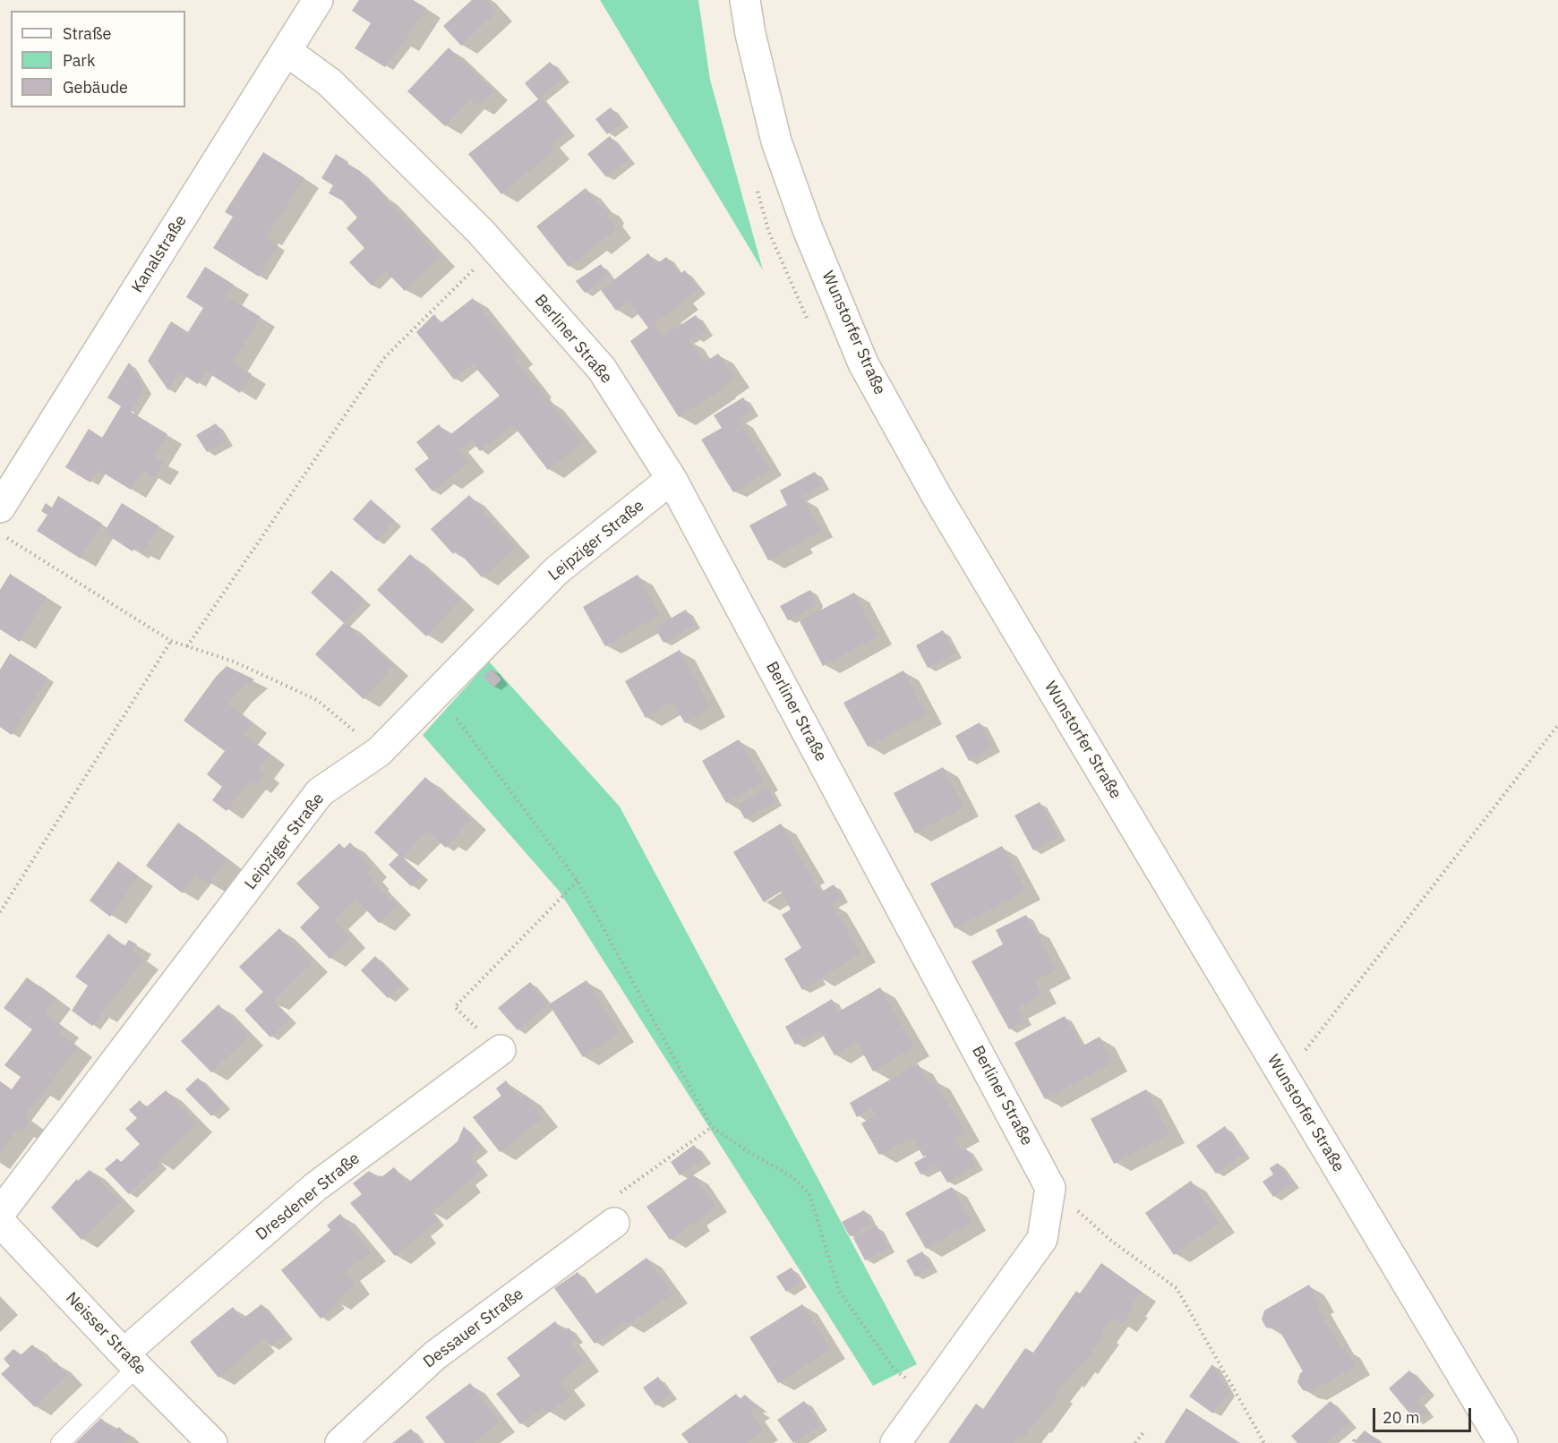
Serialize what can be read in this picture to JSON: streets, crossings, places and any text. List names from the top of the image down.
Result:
{
  "streets": {
    "street": [
      "Kanalstraße",
      "Wunstorfer Straße",
      "Berliner Straße",
      "Leipziger Straße",
      "Dresdener Straße",
      "Dessauer Straße",
      "Neisser Straße"
    ]
  },
  "crossings": [
    ["Kanalstraße", "Berliner Straße"],
    ["Berliner Straße", "Leipziger Straße"],
    ["Dresdener Straße", "Neisser Straße"]
  ],
  "legend": ["Straße", "Park", "Gebäude"],
  "scale_bar": "20 m"
}
